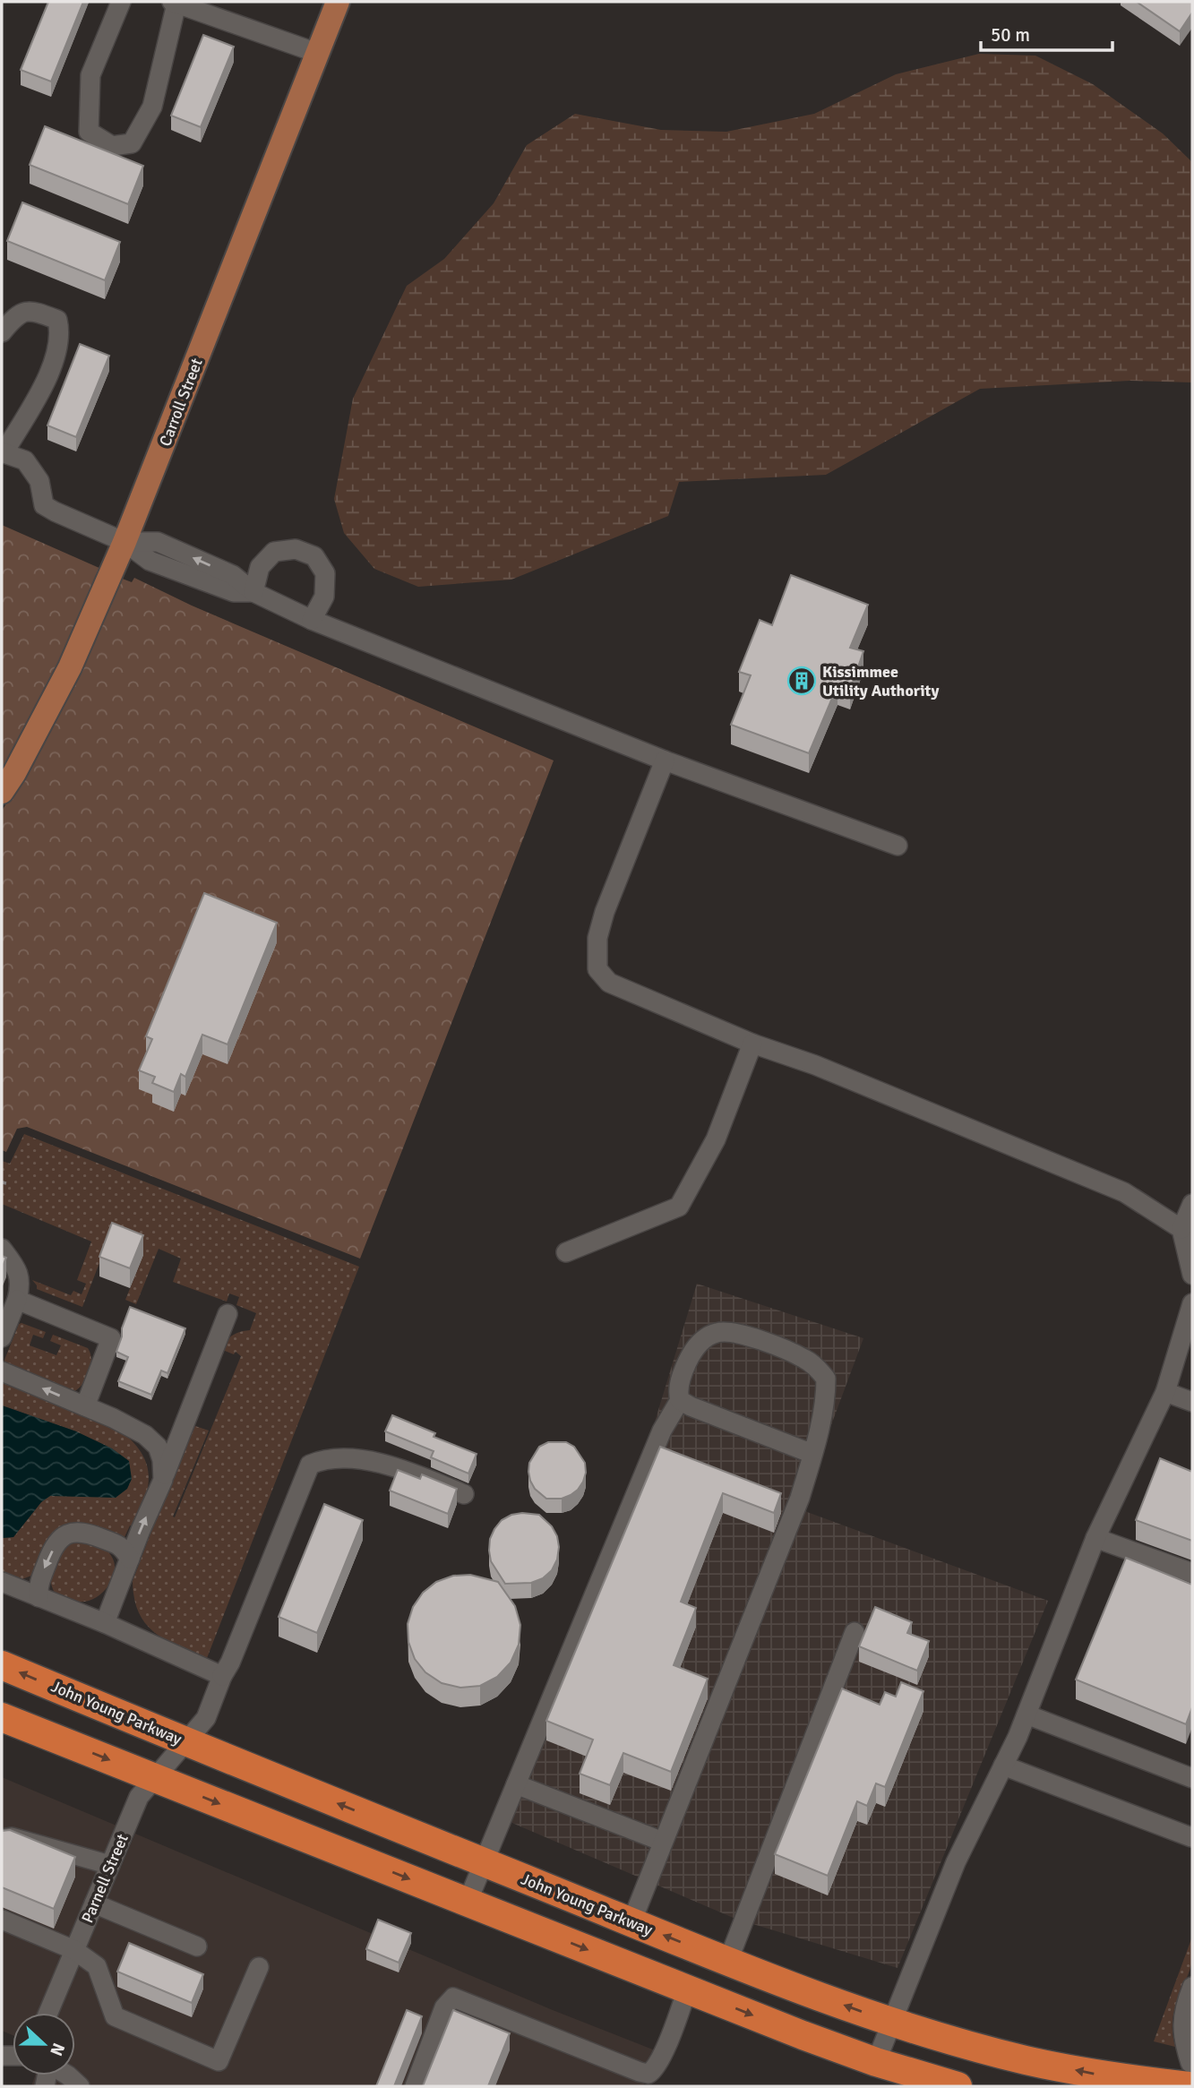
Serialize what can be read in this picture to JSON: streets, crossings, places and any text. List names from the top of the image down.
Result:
{
  "streets": {
    "highway": ["John Young Parkway"],
    "main road": ["Carroll Street"],
    "street": ["Parnell Street"]
  },
  "crossings": [
    ["John Young Parkway", "Parnell Street"]
  ],
  "places": {
    "building": ["Kissimmee Utility Authority"]
  },
  "scale_bar": "50 m",
  "north": "right"
}
